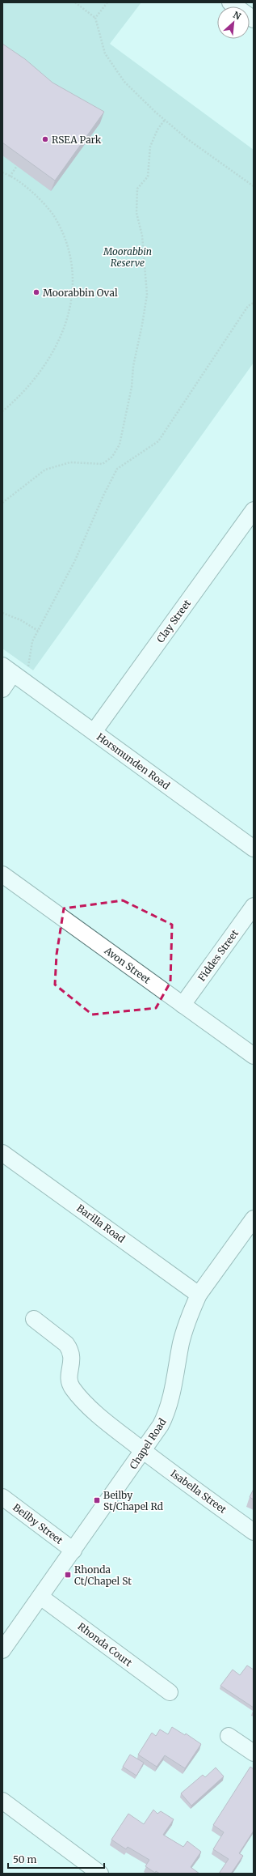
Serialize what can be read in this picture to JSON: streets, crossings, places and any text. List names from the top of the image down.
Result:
{
  "streets": {
    "street": [
      "Clay Street",
      "Horsmunden Road",
      "Fiddes Street",
      "Avon Street",
      "Barilla Road",
      "Chapel Road",
      "Isabella Street",
      "Beilby Street",
      "Rhonda Court"
    ]
  },
  "crossings": [
    ["Clay Street", "Horsmunden Road"],
    ["Fiddes Street", "Avon Street"],
    ["Barilla Road", "Chapel Road"],
    ["Chapel Road", "Isabella Street"],
    ["Chapel Road", "Beilby Street"],
    ["Chapel Road", "Rhonda Court"]
  ],
  "parks": ["Moorabbin Reserve"],
  "places": {
    "other": ["RSEA Park", "Moorabbin Oval"],
    "transit": ["Beilby St/Chapel Rd", "Rhonda Ct/Chapel St"]
  },
  "scale_bar": "50 m",
  "north": "top right"
}
